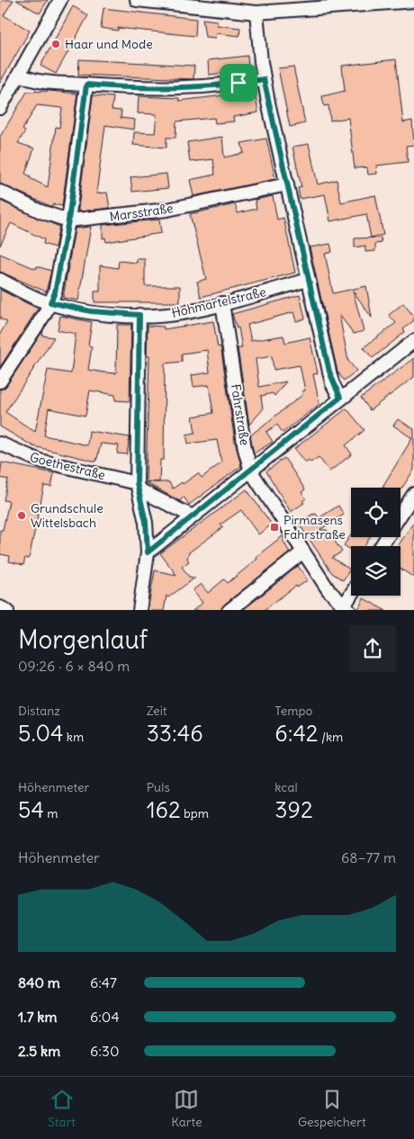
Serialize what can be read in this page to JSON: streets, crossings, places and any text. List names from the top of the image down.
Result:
{
  "streets": {
    "street": [
      "Marsstraße",
      "Hohmärtelstraße",
      "Fahrstraße",
      "Goethestraße"
    ]
  },
  "crossings": [
    ["Hohmärtelstraße", "Fahrstraße"]
  ],
  "places": {
    "other": ["Haar und Mode", "Grundschule Wittelsbach"],
    "transit": ["Pirmasens Fahrstraße"]
  },
  "page": {
    "heading": ["Morgenlauf", "09:26 · 6 × 840 m"],
    "stats": [
      ["Distanz", "5.04 km"],
      ["Zeit", "33:46"],
      ["Tempo", "6:42 /km"],
      ["Höhenmeter", "54 m"],
      ["Puls", "162 bpm"],
      ["kcal", "392"]
    ],
    "chart": ["Höhenmeter", "68–77 m"],
    "list": [
      {
        "name": "840 m",
        "note": "6:47"
      },
      {
        "name": "1.7 km",
        "note": "6:04"
      },
      {
        "name": "2.5 km",
        "note": "6:30"
      }
    ],
    "tabs": ["Start", "Karte", "Gespeichert"]
  }
}
